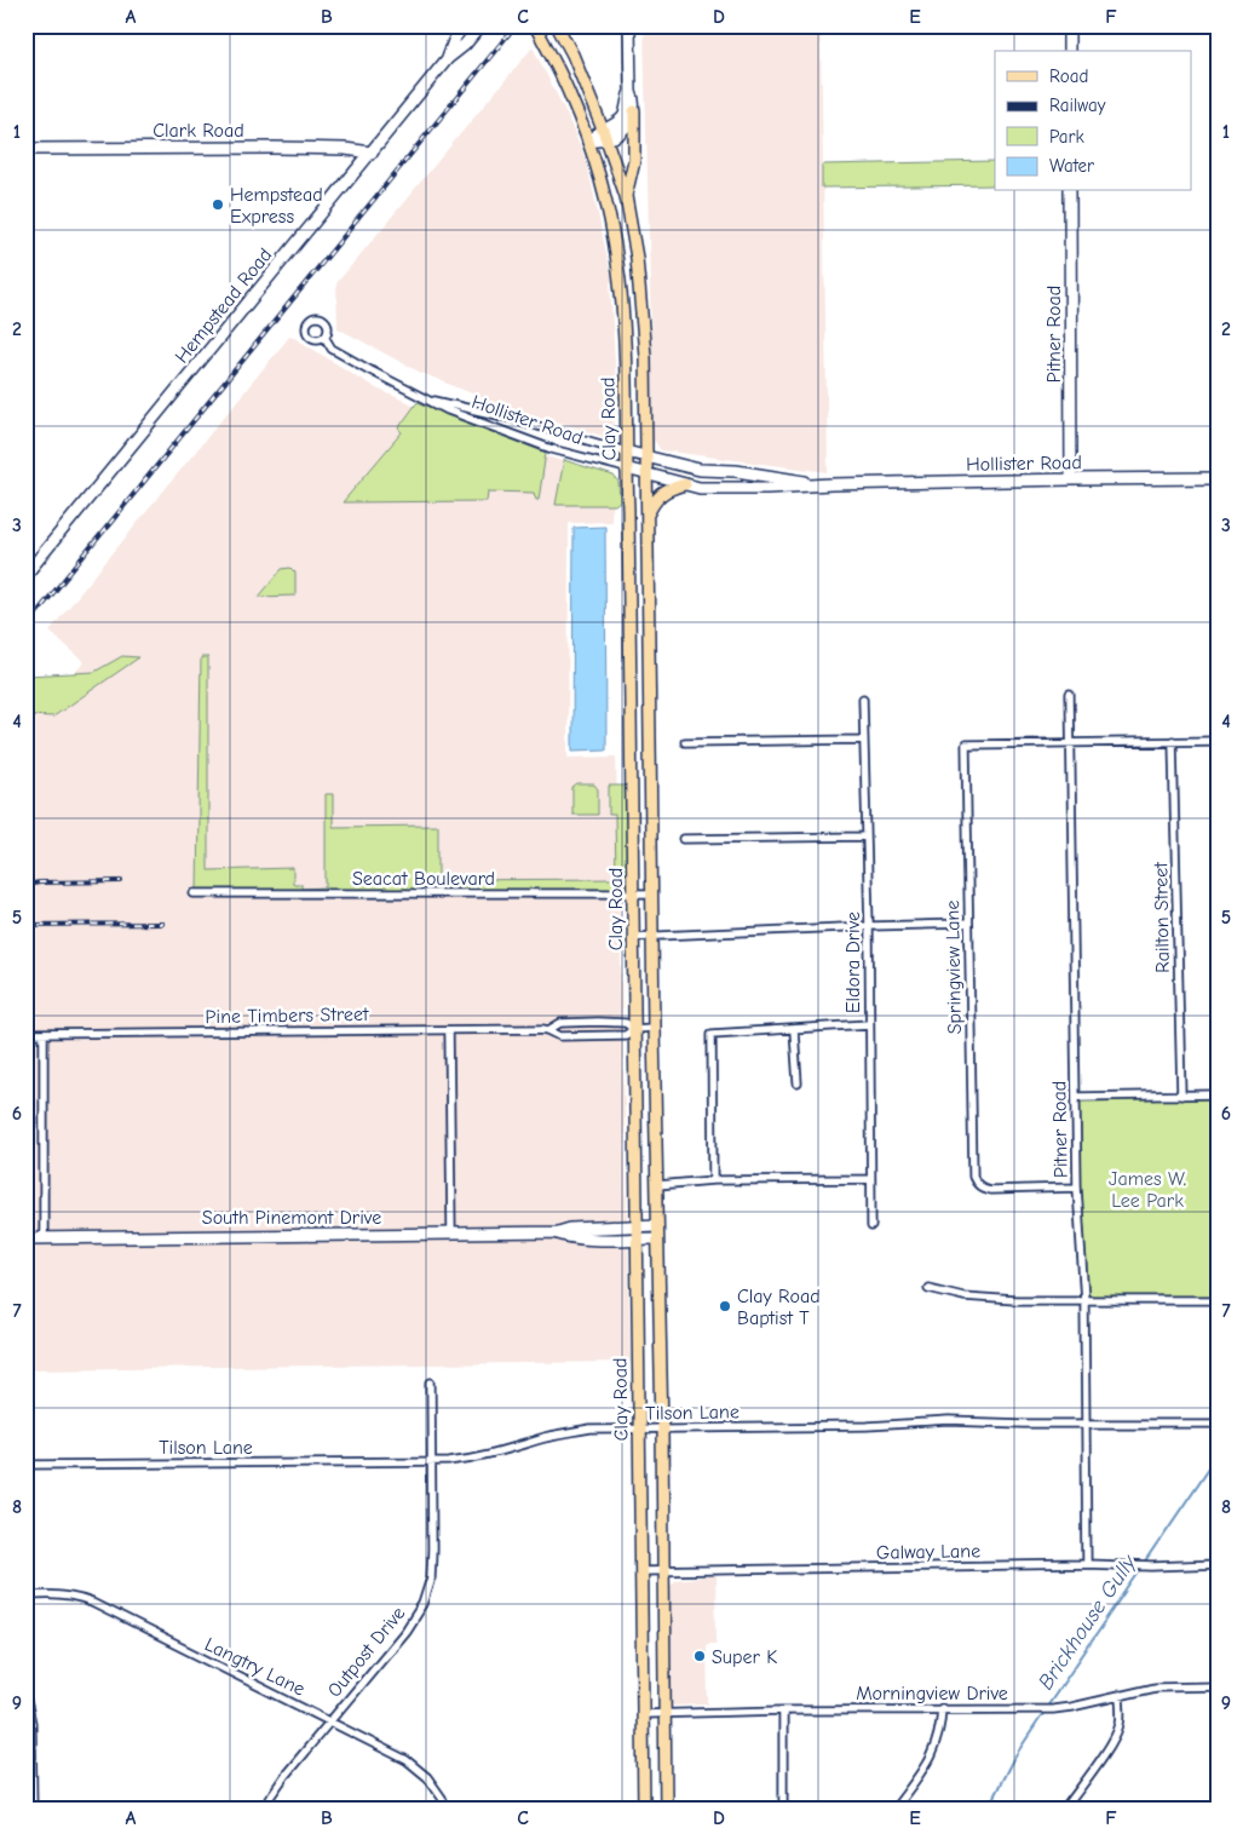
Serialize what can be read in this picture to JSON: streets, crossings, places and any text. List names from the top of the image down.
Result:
{
  "streets": {
    "main road": ["Clay Road"],
    "street": [
      "Clark Road",
      "Hempstead Road",
      "Pitner Road",
      "Hollister Road",
      "Seacat Boulevard",
      "Railton Street",
      "Eldora Drive",
      "Springview Lane",
      "Pine Timbers Street",
      "South Pinemont Drive",
      "Tilson Lane",
      "Galway Lane",
      "Outpost Drive",
      "Langtry Lane",
      "Morningview Drive"
    ]
  },
  "crossings": [
    ["Clark Road", "Hempstead Road"],
    ["Pitner Road", "Hollister Road"],
    ["Pitner Road", "Springview Lane"],
    ["Pitner Road", "Tilson Lane"],
    ["Pitner Road", "Galway Lane"],
    ["Hollister Road", "Clay Road"],
    ["Clay Road", "Seacat Boulevard"],
    ["Clay Road", "Pine Timbers Street"],
    ["Clay Road", "South Pinemont Drive"],
    ["Clay Road", "Tilson Lane"],
    ["Clay Road", "Galway Lane"],
    ["Clay Road", "Morningview Drive"],
    ["Tilson Lane", "Outpost Drive"],
    ["Outpost Drive", "Langtry Lane"]
  ],
  "water": ["Brickhouse Gully"],
  "parks": ["James W. Lee Park"],
  "places": ["Hempstead Express", "Clay Road Baptist T", "Super K"],
  "legend": [
    "Road",
    "Railway",
    "Park",
    "Water"
  ],
  "grid": {
    "columns": [
      "A",
      "B",
      "C",
      "D",
      "E",
      "F"
    ],
    "rows": [
      "1",
      "2",
      "3",
      "4",
      "5",
      "6",
      "7",
      "8",
      "9"
    ]
  }
}
